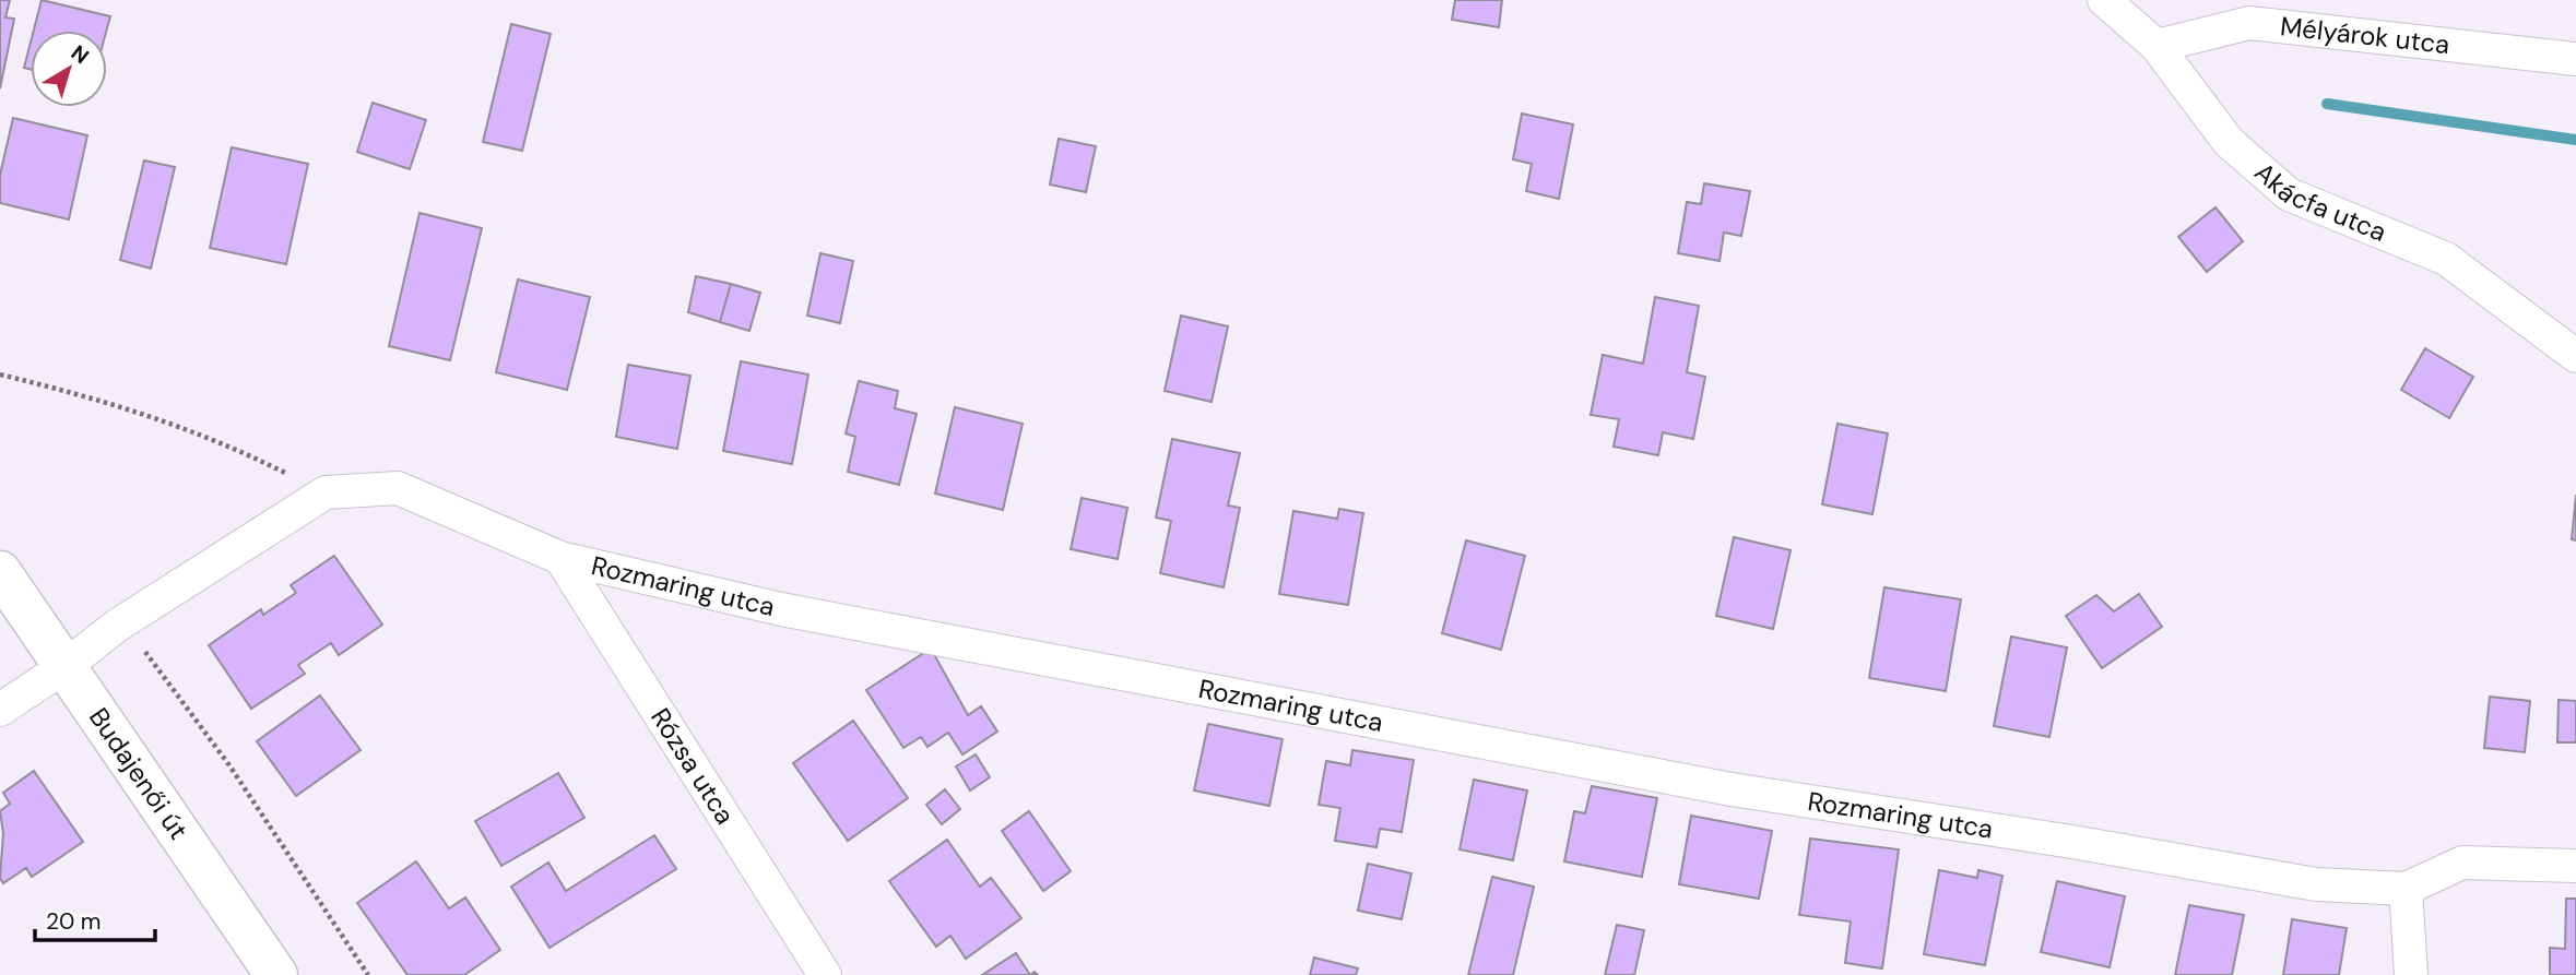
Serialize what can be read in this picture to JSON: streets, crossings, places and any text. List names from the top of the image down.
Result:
{
  "streets": {
    "main road": ["Budajenői út"],
    "street": [
      "Mélyárok utca",
      "Akácfa utca",
      "Rozmaring utca",
      "Rózsa utca"
    ]
  },
  "crossings": [
    ["Mélyárok utca", "Akácfa utca"],
    ["Rozmaring utca", "Rózsa utca"],
    ["Rozmaring utca", "Budajenői út"]
  ],
  "scale_bar": "20 m",
  "north": "top right"
}
